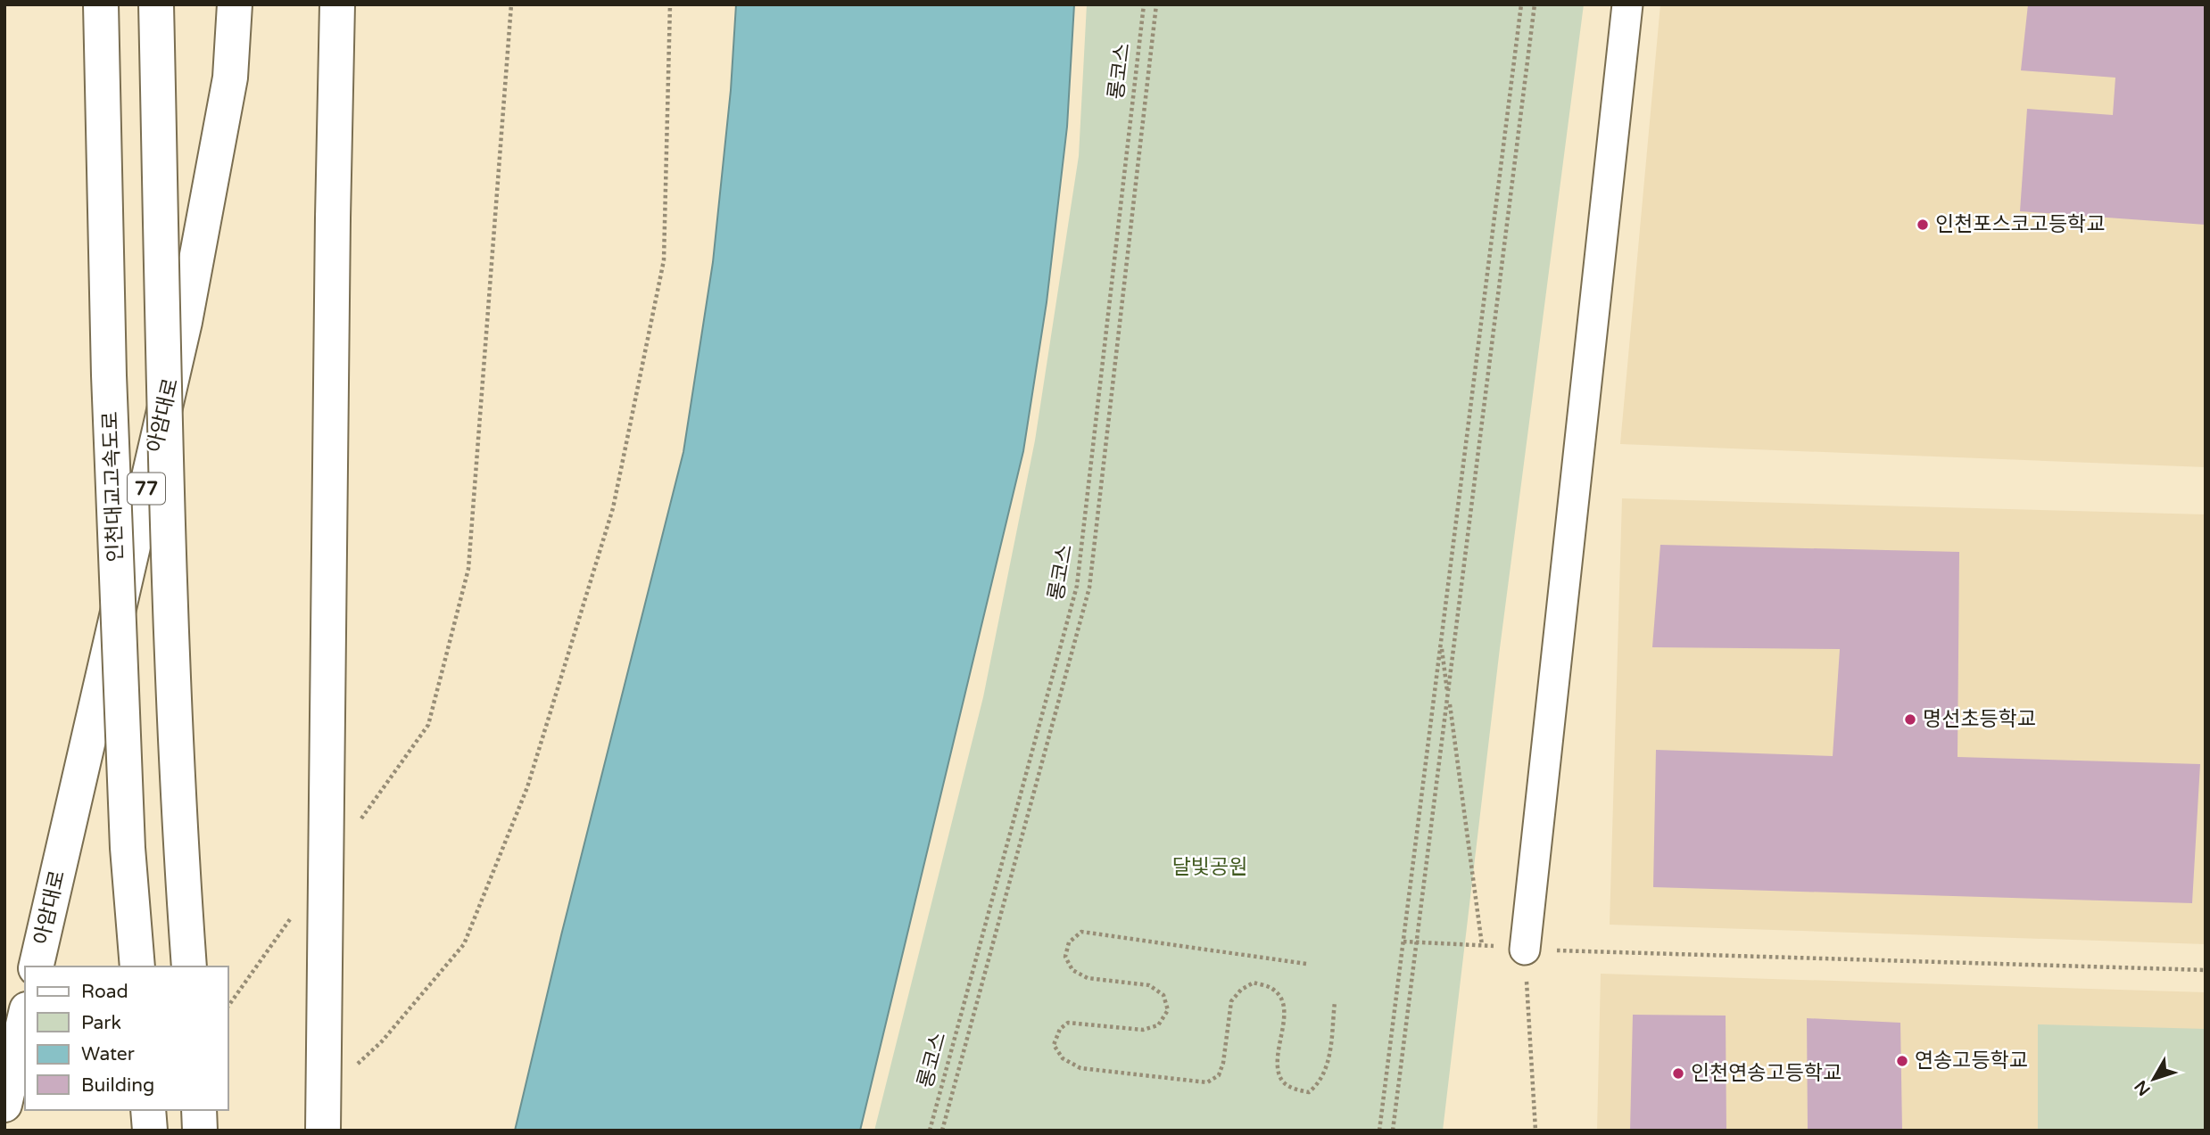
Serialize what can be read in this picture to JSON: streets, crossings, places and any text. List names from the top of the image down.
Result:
{
  "streets": {
    "main road": ["아암대로", "인천대교고속도로", "77"],
    "path": ["롱코스"]
  },
  "parks": ["달빛공원"],
  "places": [
    "인천포스코고등학교",
    "명선초등학교",
    "연송고등학교",
    "인천연송고등학교"
  ],
  "legend": [
    "Road",
    "Park",
    "Water",
    "Building"
  ],
  "north": "bottom left"
}
